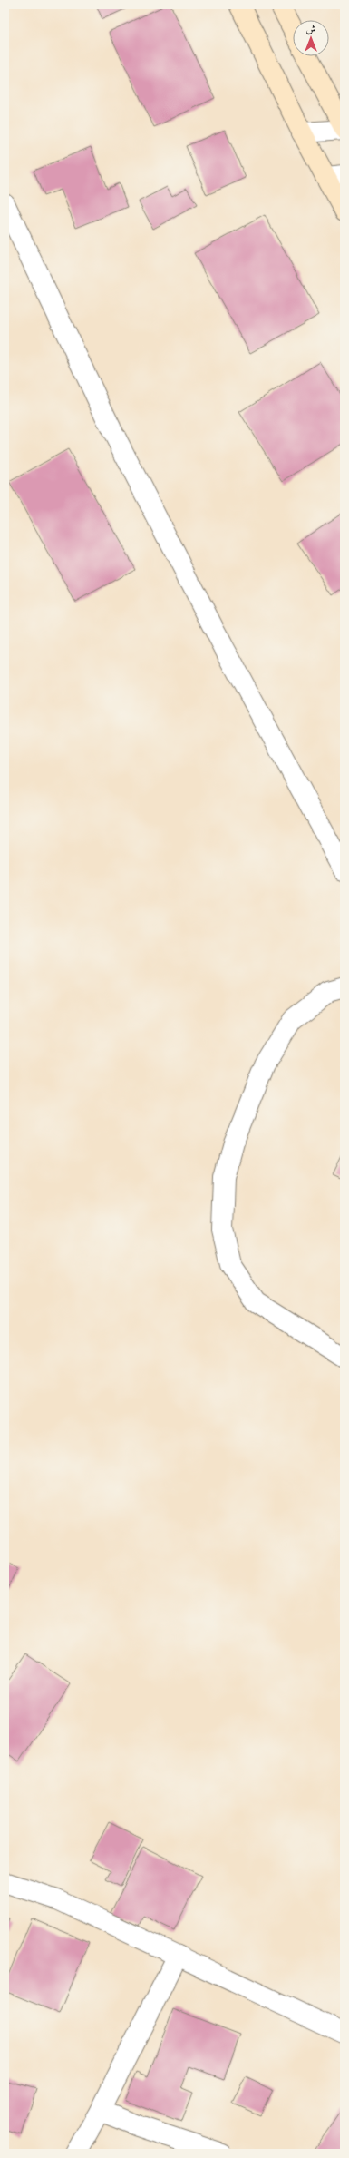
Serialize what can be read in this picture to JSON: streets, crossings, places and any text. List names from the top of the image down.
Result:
{
  "north": "top"
}
